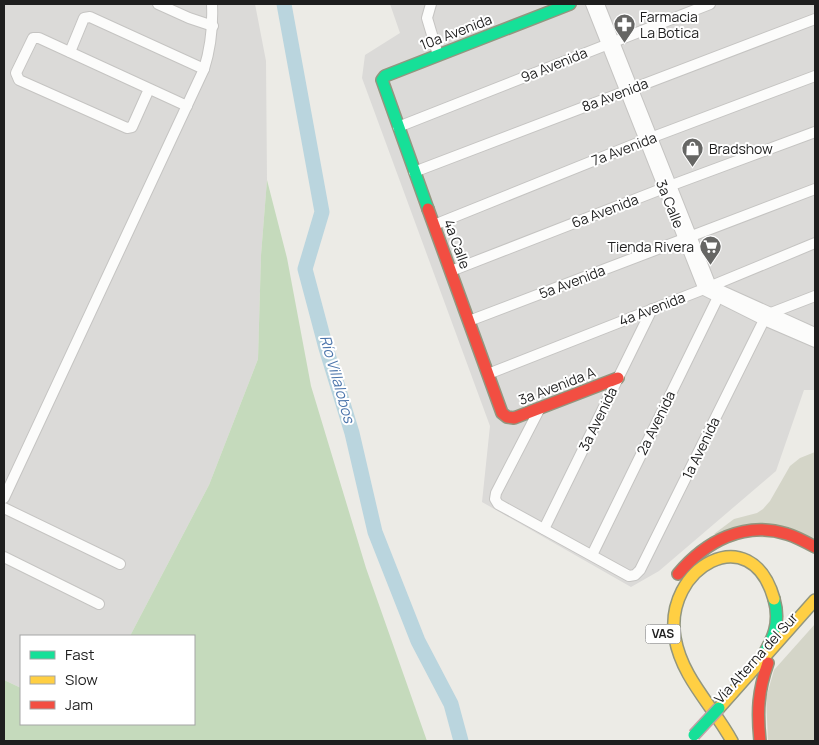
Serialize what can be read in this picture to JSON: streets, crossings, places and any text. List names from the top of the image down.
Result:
{
  "streets": {
    "main road": [
      "10a Avenida",
      "4a Calle",
      "3a Avenida A",
      "VAS",
      "Vía Alterna del Sur"
    ],
    "street": [
      "9a Avenida",
      "8a Avenida",
      "7a Avenida",
      "3a Calle",
      "6a Avenida",
      "5a Avenida",
      "4a Avenida",
      "3a Avenida",
      "2a Avenida",
      "1a Avenida"
    ]
  },
  "crossings": [
    ["10a Avenida", "4a Calle"],
    ["9a Avenida", "3a Calle"],
    ["9a Avenida", "4a Calle"],
    ["8a Avenida", "3a Calle"],
    ["8a Avenida", "4a Calle"],
    ["7a Avenida", "3a Calle"],
    ["7a Avenida", "4a Calle"],
    ["3a Calle", "6a Avenida"],
    ["3a Calle", "5a Avenida"],
    ["3a Calle", "4a Avenida"],
    ["6a Avenida", "4a Calle"],
    ["4a Calle", "5a Avenida"],
    ["4a Calle", "4a Avenida"],
    ["4a Calle", "3a Avenida A"],
    ["4a Avenida", "3a Avenida"],
    ["3a Avenida A", "3a Avenida"],
    ["2a Avenida", "1a Avenida"]
  ],
  "water": ["Río Villalobos"],
  "places": {
    "pharmacy": ["Farmacia La Botica"],
    "shop": ["Bradshow"],
    "supermarket": ["Tienda Rivera"]
  },
  "legend": ["Fast", "Slow", "Jam"]
}
